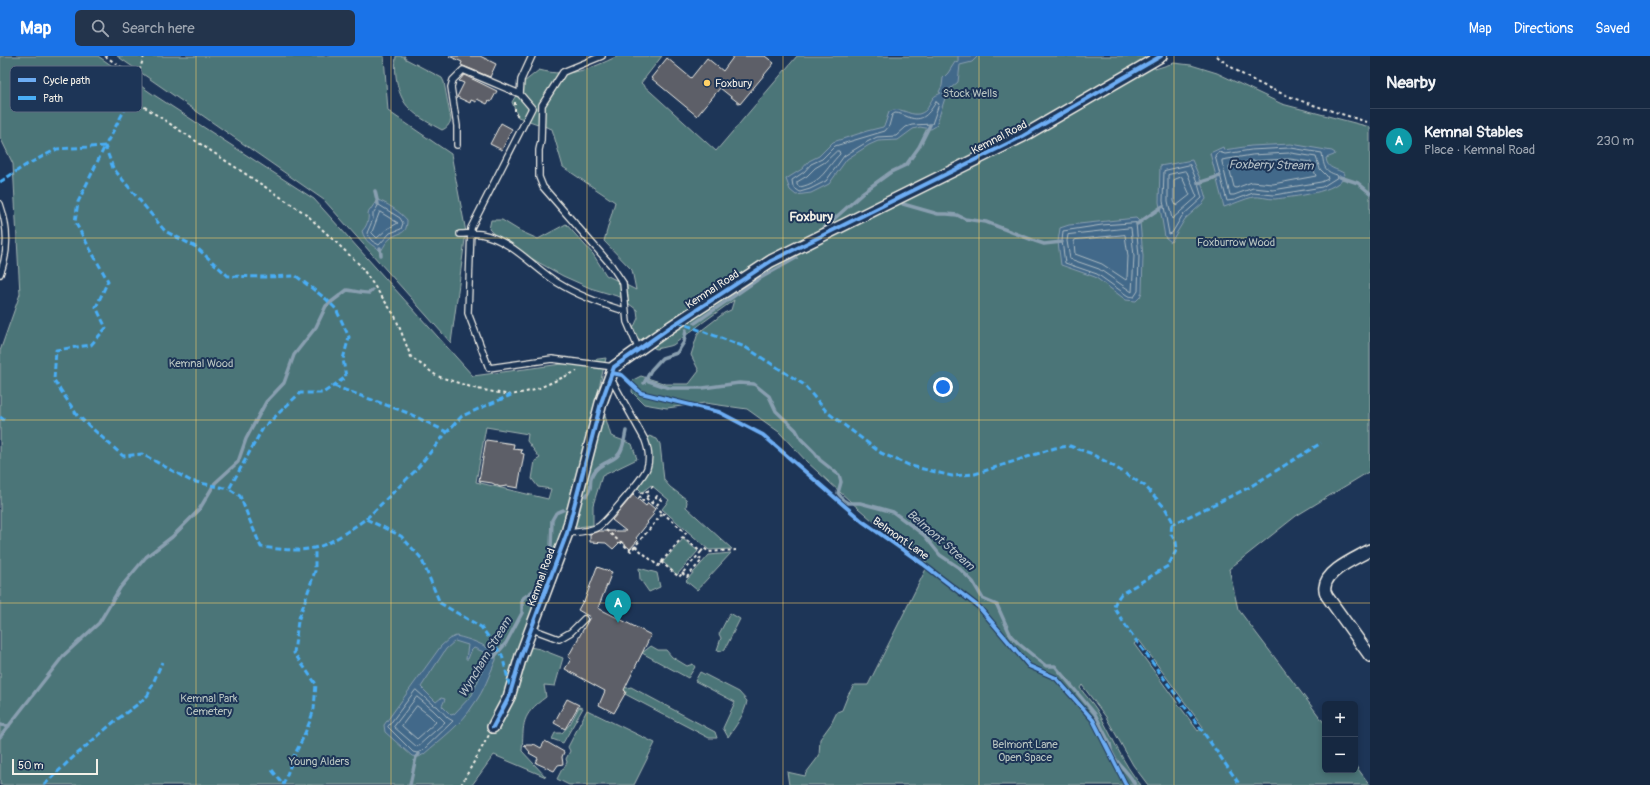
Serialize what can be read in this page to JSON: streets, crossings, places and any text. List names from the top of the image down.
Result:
{
  "streets": {
    "street": ["Kemnal Road"],
    "cycle path": ["Belmont Lane"]
  },
  "districts": ["Foxbury"],
  "water": ["Foxberry Stream", "Belmont Stream", "Wyncham Stream"],
  "parks": [
    "Stock Wells",
    "Foxburrow Wood",
    "Kemnal Wood",
    "Kemnal Park Cemetery",
    "Belmont Lane Open Space",
    "Young Alders"
  ],
  "places": ["Foxbury"],
  "legend": ["Cycle path", "Path"],
  "scale_bar": "50 m",
  "page": {
    "header": "Map",
    "search": "Search here",
    "nav": ["Map", "Directions", "Saved"],
    "heading": "Nearby",
    "list": [
      {
        "mark": "A",
        "name": "Kemnal Stables",
        "note": "Place · Kemnal Road",
        "value": "230 m"
      }
    ],
    "pins": "A",
    "map_buttons": ["+", "−"],
    "scale": "50 m"
  }
}
